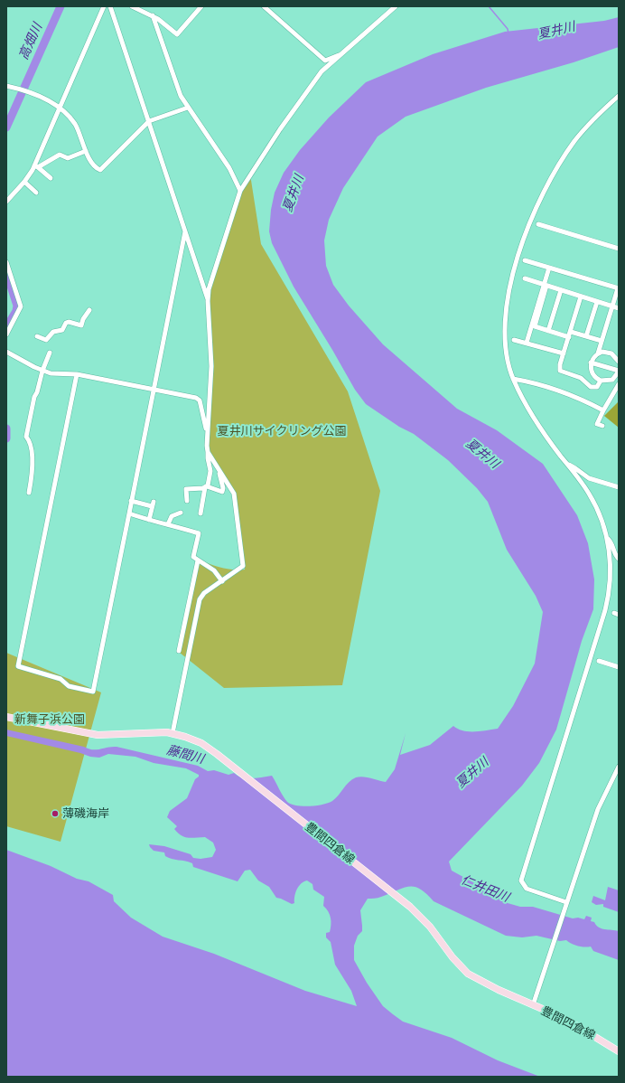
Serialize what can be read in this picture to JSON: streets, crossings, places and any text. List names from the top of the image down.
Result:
{
  "streets": {
    "main road": ["豊間四倉線"]
  },
  "water": [
    "夏井川",
    "高畑川",
    "藤間川",
    "仁井田川"
  ],
  "parks": ["夏井川サイクリング公園", "新舞子浜公園"],
  "places": ["薄磯海岸"]
}
